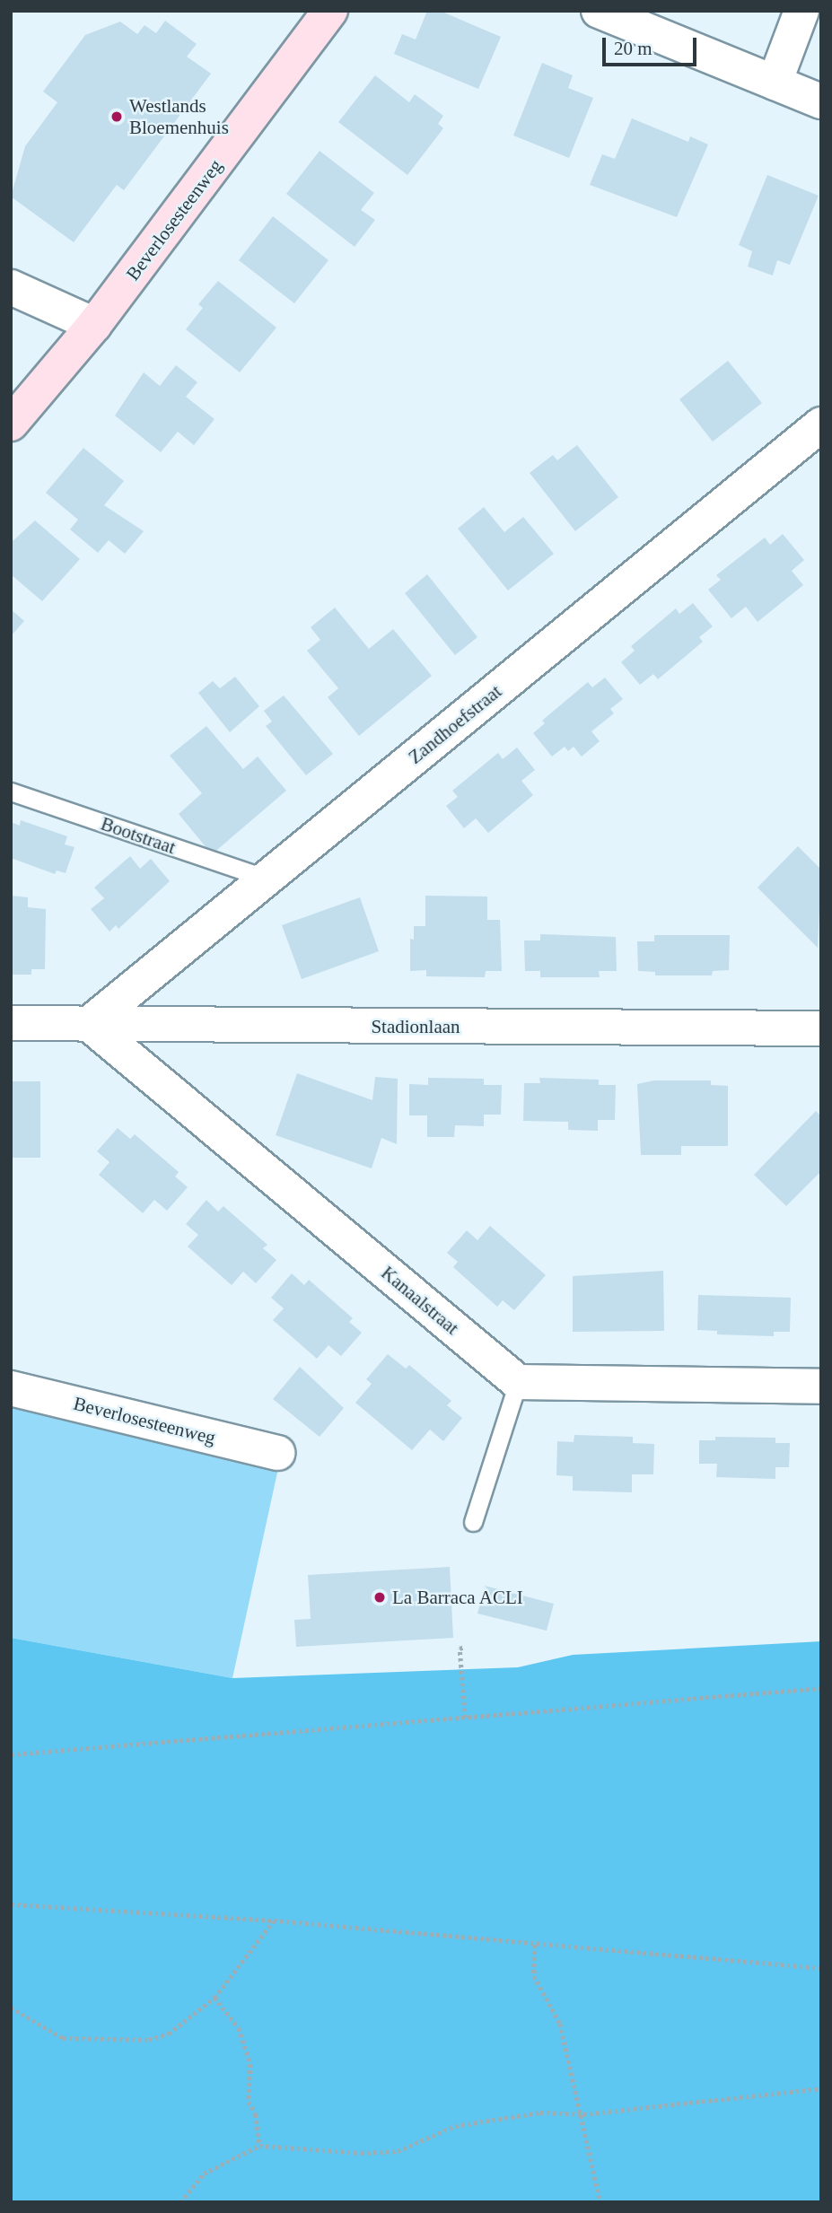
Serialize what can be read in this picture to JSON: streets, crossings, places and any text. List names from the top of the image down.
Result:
{
  "streets": {
    "street": [
      "Beverlosesteenweg",
      "Zandhoefstraat",
      "Stadionlaan",
      "Kanaalstraat"
    ],
    "lane": ["Bootstraat"]
  },
  "crossings": [
    ["Zandhoefstraat", "Bootstraat"],
    ["Zandhoefstraat", "Stadionlaan"],
    ["Zandhoefstraat", "Kanaalstraat"],
    ["Stadionlaan", "Kanaalstraat"]
  ],
  "places": ["Westlands Bloemenhuis", "La Barraca ACLI"],
  "scale_bar": "20 m"
}
